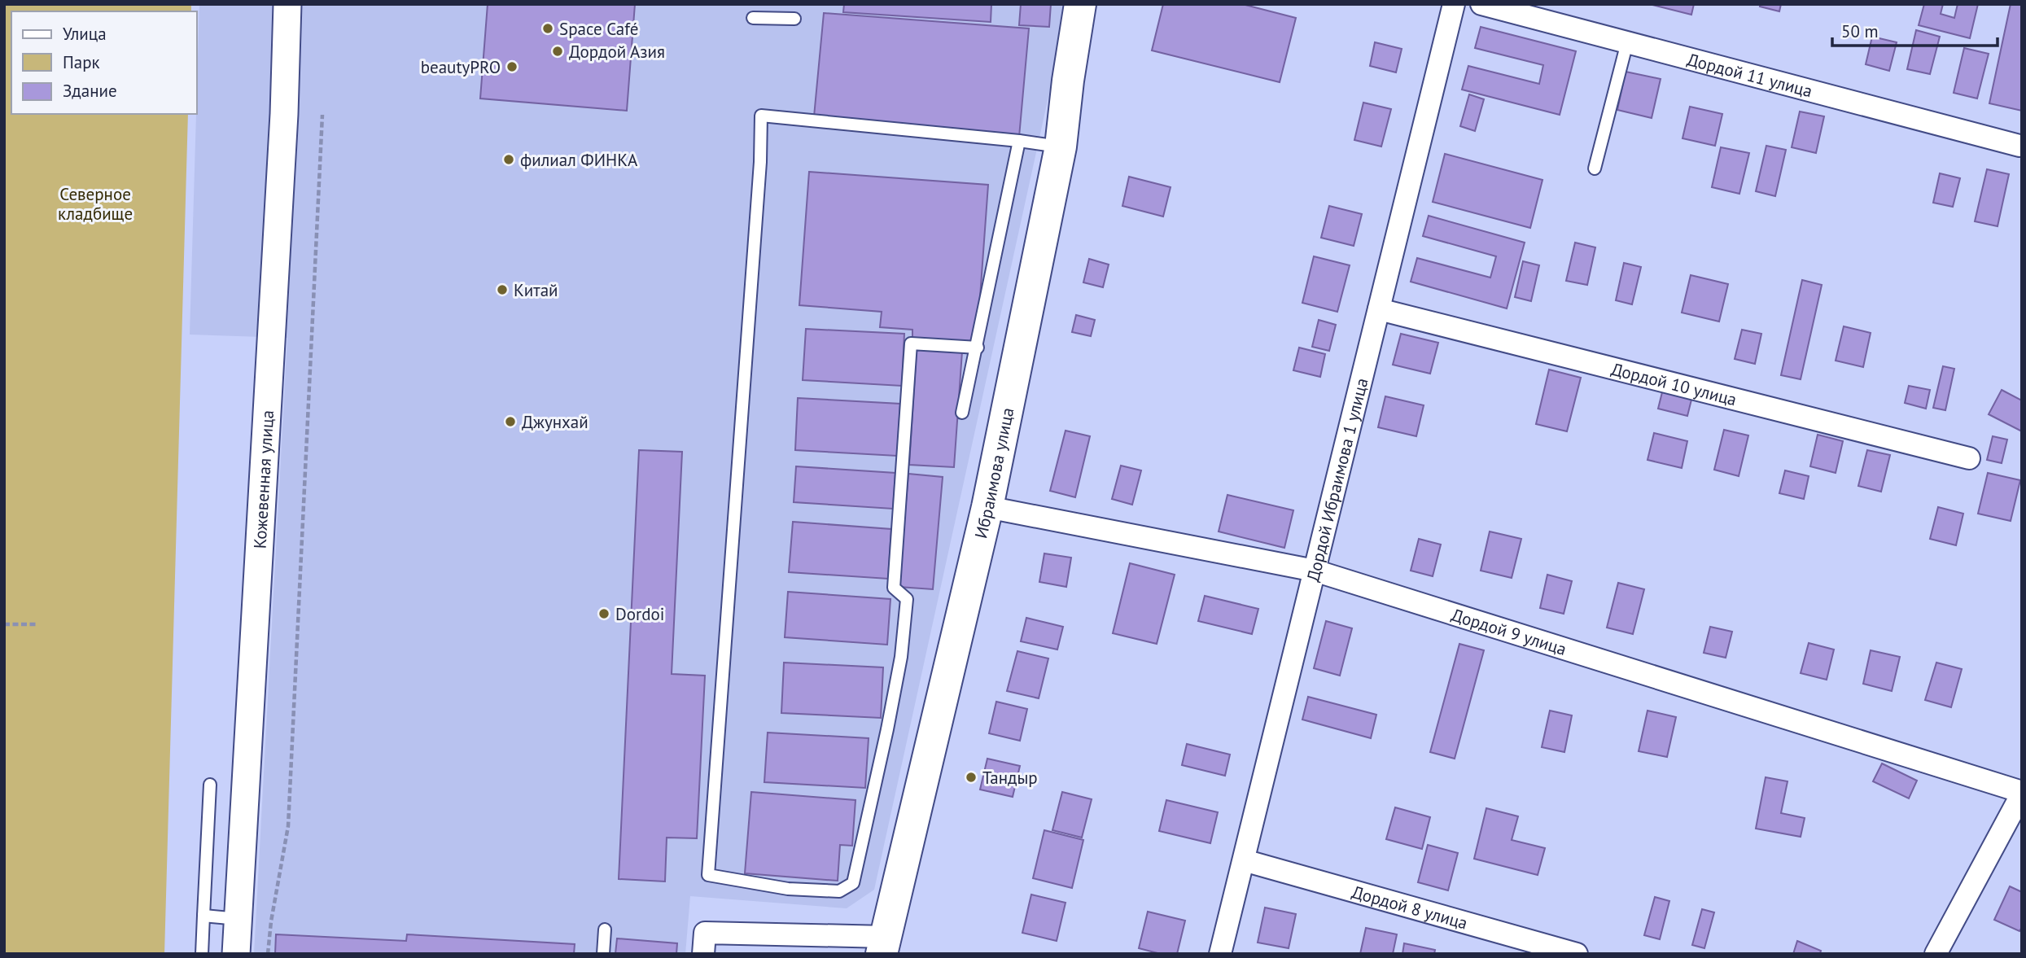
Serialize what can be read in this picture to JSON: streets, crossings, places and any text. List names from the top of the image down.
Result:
{
  "streets": {
    "main road": ["Ибраимова улица"],
    "street": [
      "Дордой 11 улица",
      "Дордой 10 улица",
      "Кожевенная улица",
      "Дордой Ибраимова 1 улица",
      "Дордой 9 улица",
      "Дордой 8 улица"
    ]
  },
  "crossings": [
    ["Дордой 10 улица", "Дордой Ибраимова 1 улица"],
    ["Ибраимова улица", "Дордой 9 улица"],
    ["Дордой Ибраимова 1 улица", "Дордой 9 улица"],
    ["Дордой Ибраимова 1 улица", "Дордой 8 улица"]
  ],
  "parks": ["Северное кладбище"],
  "places": [
    "Space Café",
    "Дордой Азия",
    "beautyPRO",
    "филиал ФИНКА",
    "Китай",
    "Джунхай",
    "Dordoi",
    "Тандыр"
  ],
  "legend": ["Улица", "Парк", "Здание"],
  "scale_bar": "50 m"
}
